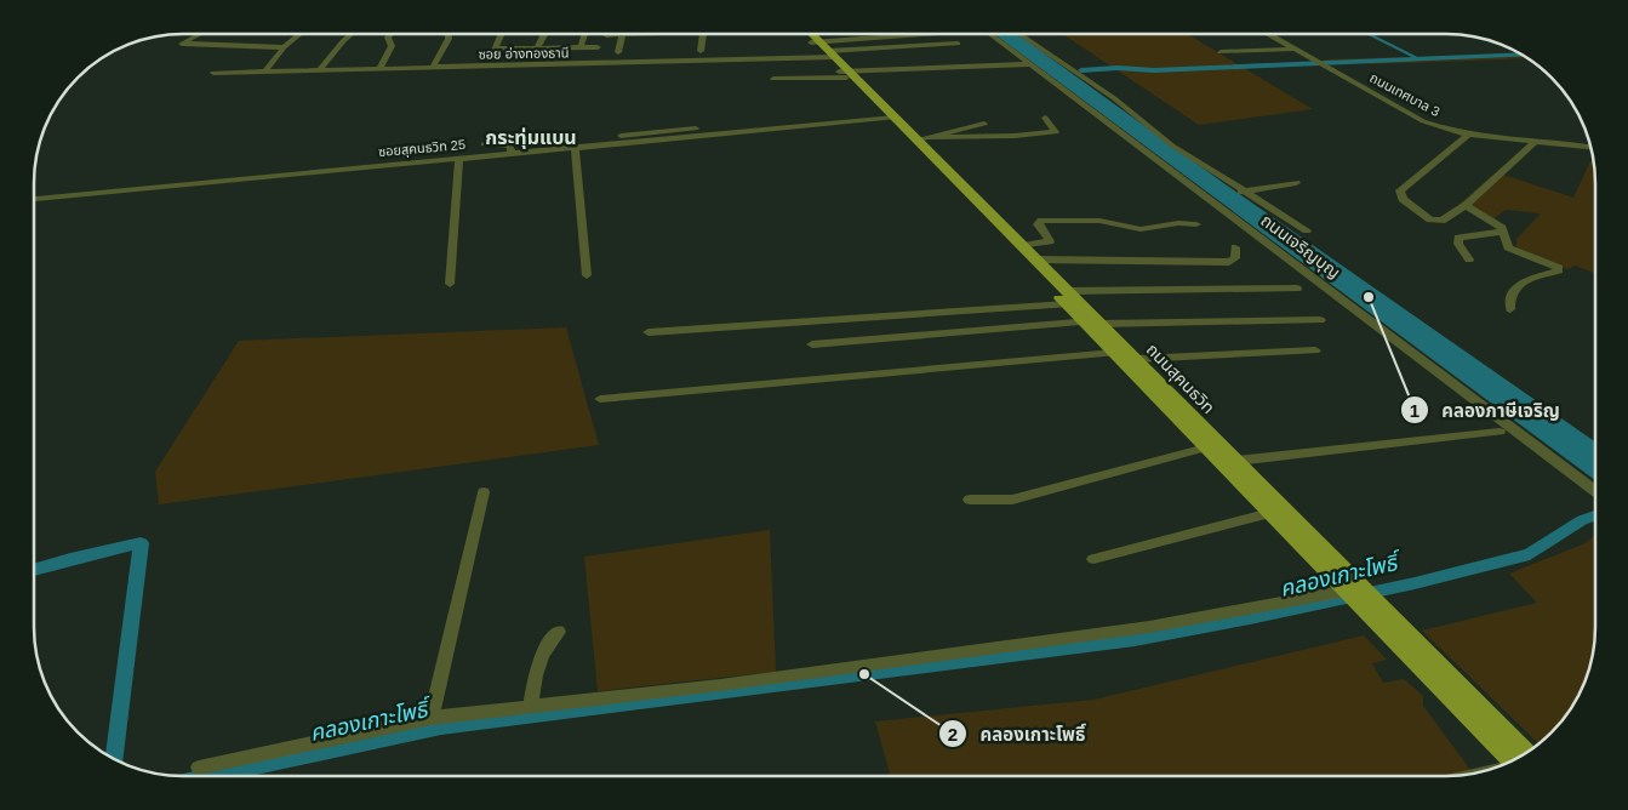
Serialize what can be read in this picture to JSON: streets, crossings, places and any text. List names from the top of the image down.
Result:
{
  "streets": {
    "main road": ["ถนนสุคนธวิท"],
    "street": [
      "ซอย อ่างทองธานี",
      "ถนนเทศบาล 3",
      "ซอยสุคนธวิท 25",
      "ถนนเจริญบุญ"
    ]
  },
  "crossings": [
    ["ซอย อ่างทองธานี", "ถนนสุคนธวิท"],
    ["ซอยสุคนธวิท 25", "ถนนสุคนธวิท"]
  ],
  "districts": ["กระทุ่มแบน"],
  "water": ["คลองเกาะโพธิ์"],
  "places": ["คลองภาษีเจริญ", "คลองเกาะโพธิ์"]
}
